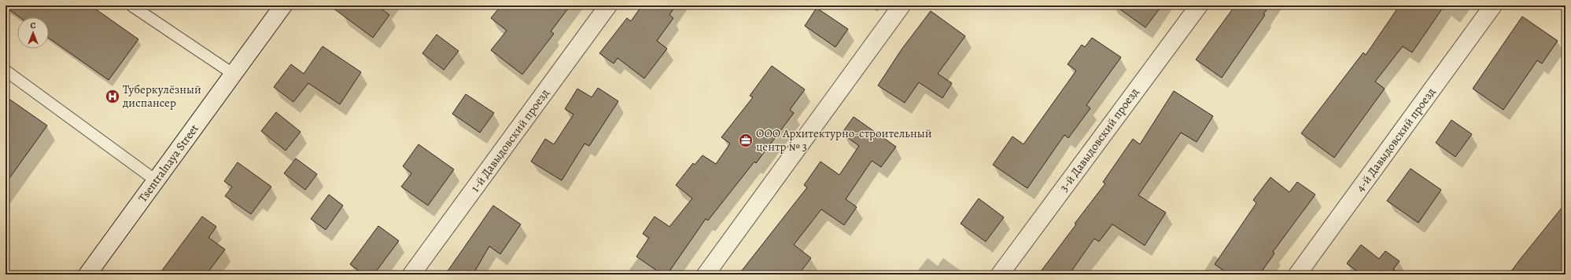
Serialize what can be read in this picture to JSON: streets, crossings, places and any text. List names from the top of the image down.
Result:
{
  "streets": {
    "street": [
      "3-й Давыдовский проезд",
      "4-й Давыдовский проезд",
      "1-й Давыдовский проезд",
      "Tsentralnaya Street"
    ]
  },
  "places": {
    "hospital": ["Туберкулёзный диспансер"],
    "office": ["ООО Архитектурно-строительный центр № 3"]
  },
  "north": "top"
}
